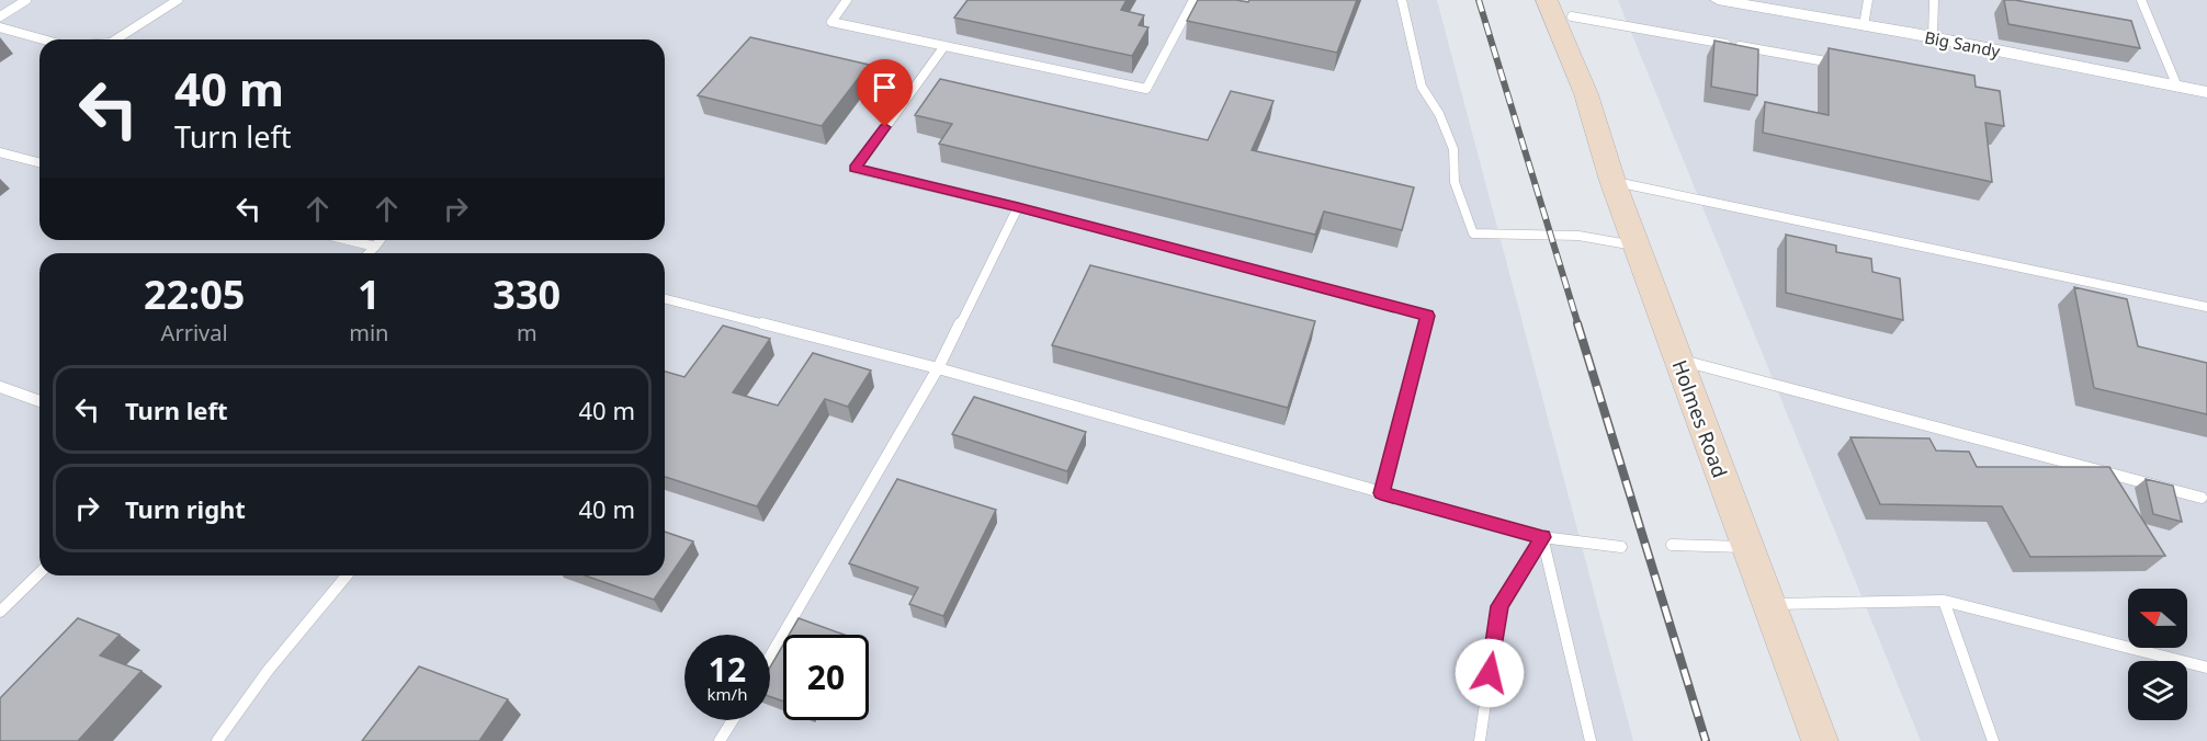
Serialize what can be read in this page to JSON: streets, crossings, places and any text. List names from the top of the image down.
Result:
{
  "streets": {
    "main road": ["Holmes Road"],
    "street": ["Big Sandy"]
  },
  "north": "left",
  "page": {
    "turn": ["40 m", "Turn left"],
    "eta": [
      "22:05",
      "Arrival",
      "1",
      "min",
      "330",
      "m"
    ],
    "list": [
      {
        "name": "Turn left",
        "value": "40 m"
      },
      {
        "name": "Turn right",
        "value": "40 m"
      }
    ],
    "speed": "12 km/h",
    "limit": "20"
  }
}
